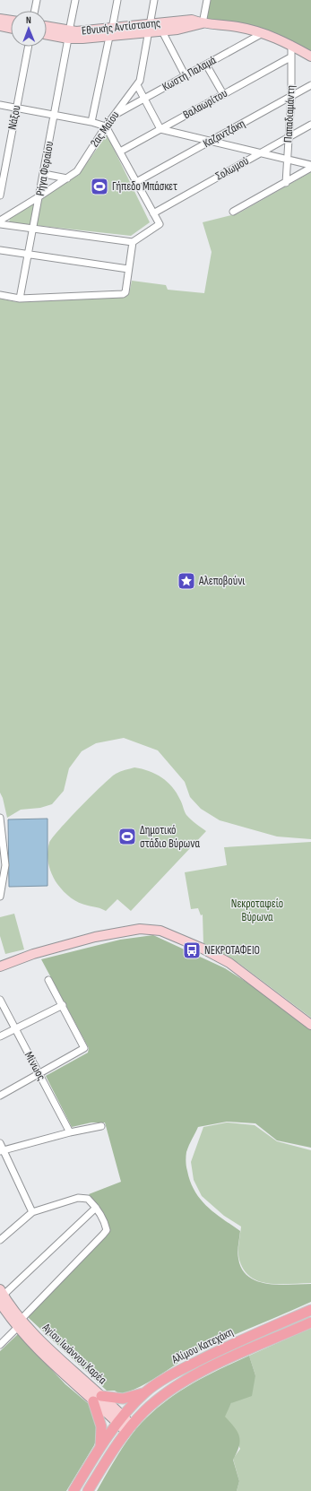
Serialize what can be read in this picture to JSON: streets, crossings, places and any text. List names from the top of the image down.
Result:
{
  "streets": {
    "main road": ["Αλίμου Κατεχάκη"],
    "street": [
      "Εθνικής Αντίστασης",
      "Κωστή Παλαμά",
      "Βαλαωρίτου",
      "Παπαδιαμάντη",
      "Νάξου",
      "2ας Μαΐου",
      "Καζαντζάκη",
      "Ρήγα Φεραίου",
      "Σολωμού",
      "Μίνωος",
      "Αγίου Ιωάννου Καρέα"
    ]
  },
  "crossings": [
    ["Εθνικής Αντίστασης", "Κωστή Παλαμά"],
    ["Εθνικής Αντίστασης", "Παπαδιαμάντη"],
    ["Εθνικής Αντίστασης", "2ας Μαΐου"],
    ["Εθνικής Αντίστασης", "Ρήγα Φεραίου"],
    ["Κωστή Παλαμά", "2ας Μαΐου"],
    ["Βαλαωρίτου", "Παπαδιαμάντη"],
    ["Παπαδιαμάντη", "Καζαντζάκη"],
    ["Παπαδιαμάντη", "Σολωμού"],
    ["2ας Μαΐου", "Ρήγα Φεραίου"],
    ["Αλίμου Κατεχάκη", "Αγίου Ιωάννου Καρέα"]
  ],
  "parks": ["Νεκροταφείο Βύρωνα"],
  "places": {
    "sports": ["Γήπεδο Μπάσκετ", "Δημοτικό στάδιο Βύρωνα"],
    "place": ["Αλεποβούνι"],
    "bus stop": ["ΝΕΚΡΟΤΑΦΕΙΟ"]
  },
  "north": "top"
}
